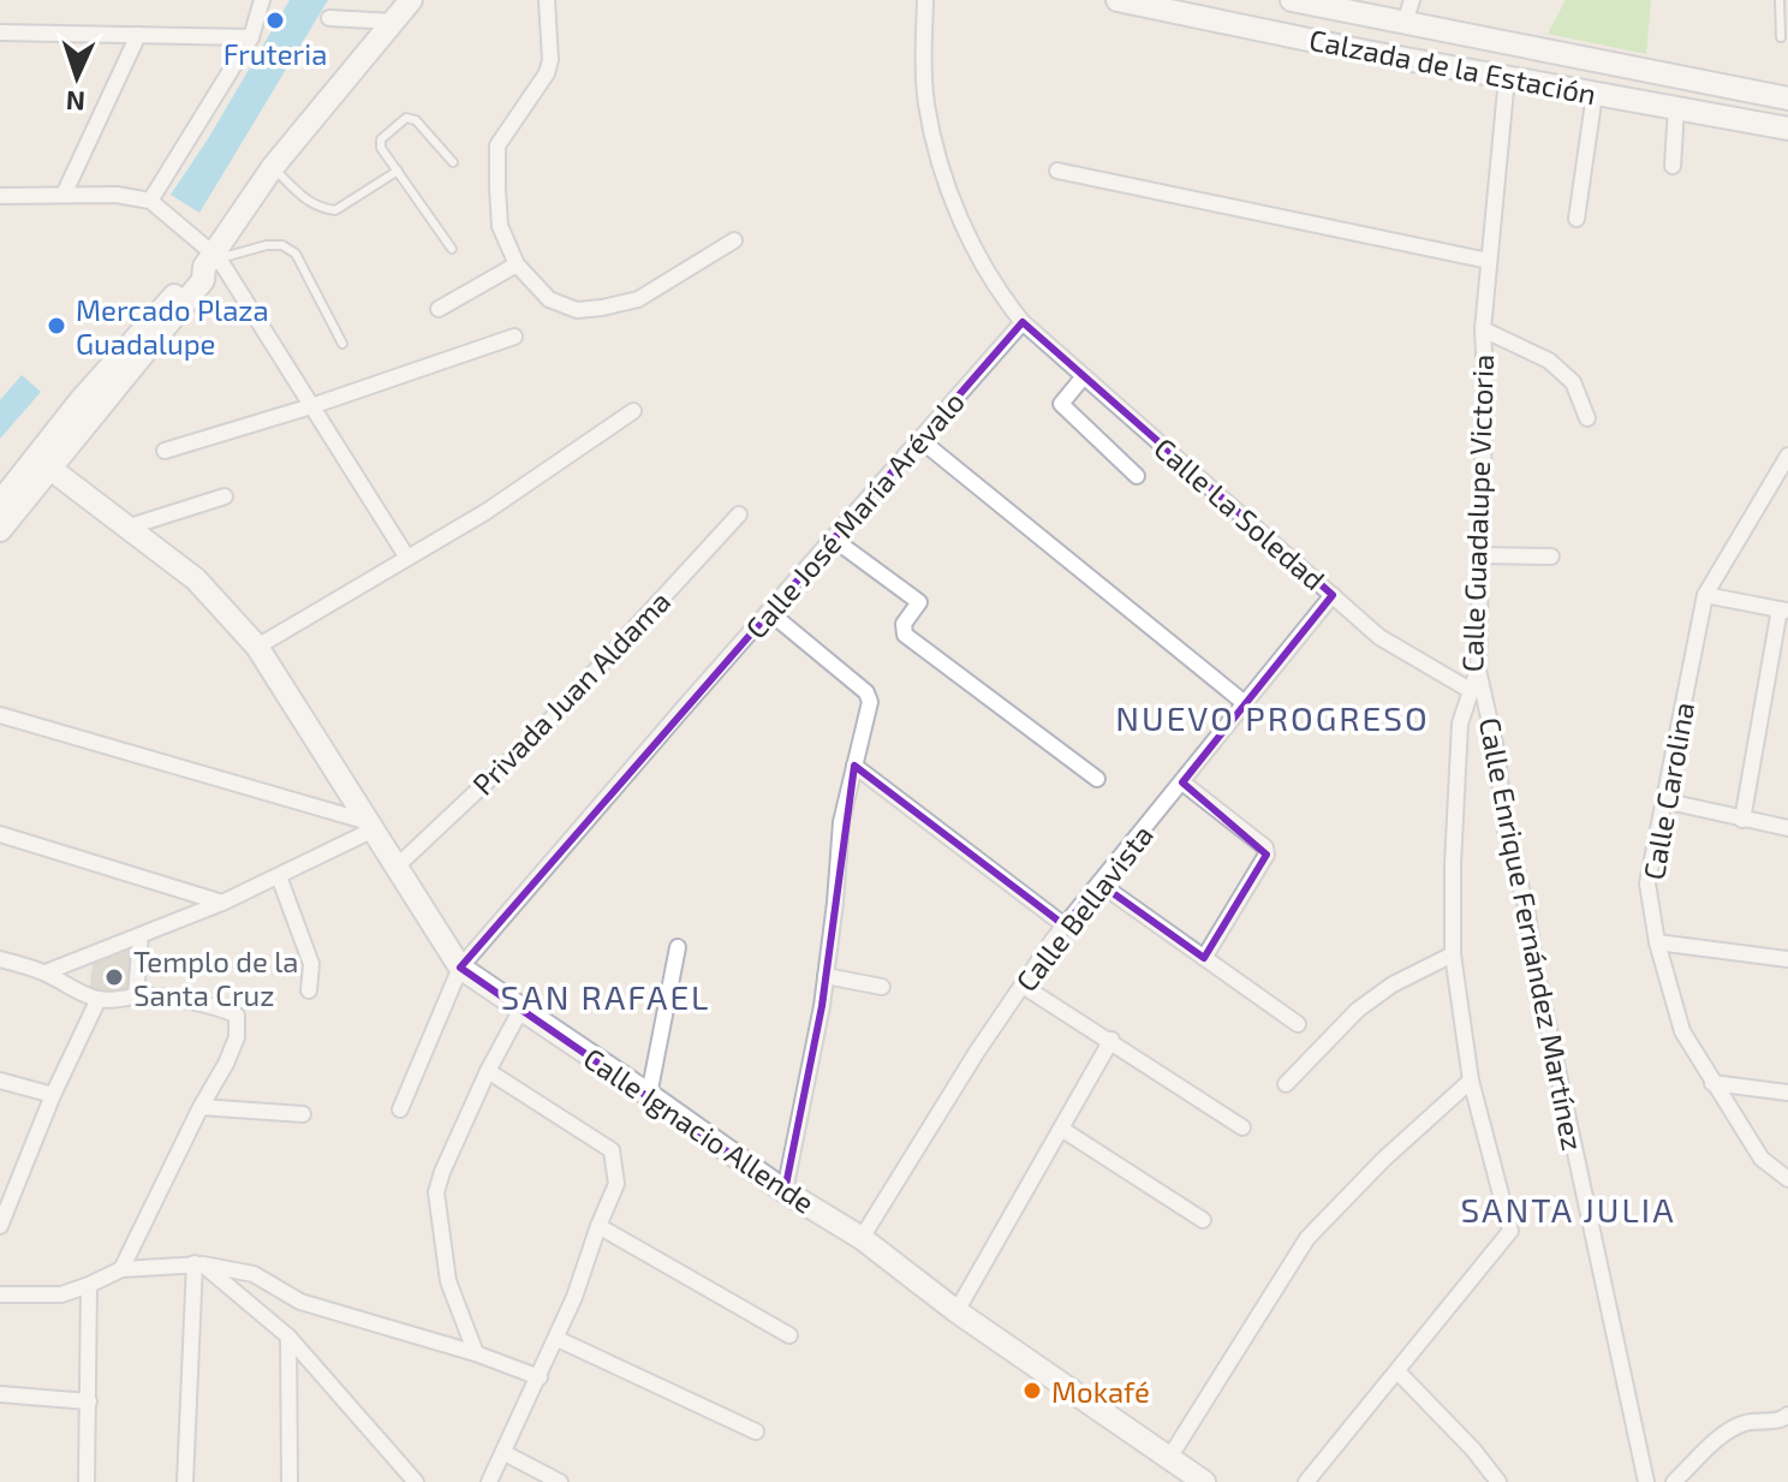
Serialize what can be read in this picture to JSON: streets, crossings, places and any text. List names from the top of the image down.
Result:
{
  "streets": {
    "main road": ["Calzada de la Estación", "Calle Ignacio Allende"],
    "street": [
      "Calle La Soledad",
      "Calle Guadalupe Victoria",
      "Calle José María Arévalo",
      "Privada Juan Aldama",
      "Calle Carolina",
      "Calle Bellavista",
      "Calle Enrique Fernández Martínez"
    ]
  },
  "crossings": [
    ["Calzada de la Estación", "Calle Guadalupe Victoria"],
    ["Calle La Soledad", "Calle Guadalupe Victoria"],
    ["Calle La Soledad", "Calle José María Arévalo"],
    ["Calle La Soledad", "Calle Bellavista"],
    ["Calle Guadalupe Victoria", "Calle Enrique Fernández Martínez"],
    ["Calle José María Arévalo", "Calle Ignacio Allende"],
    ["Privada Juan Aldama", "Calle Ignacio Allende"],
    ["Calle Bellavista", "Calle Ignacio Allende"]
  ],
  "districts": ["NUEVO PROGRESO", "SAN RAFAEL", "SANTA JULIA"],
  "places": [
    "Fruteria",
    "Mercado Plaza Guadalupe",
    "Templo de la Santa Cruz",
    "Mokafé"
  ],
  "north": "bottom"
}
